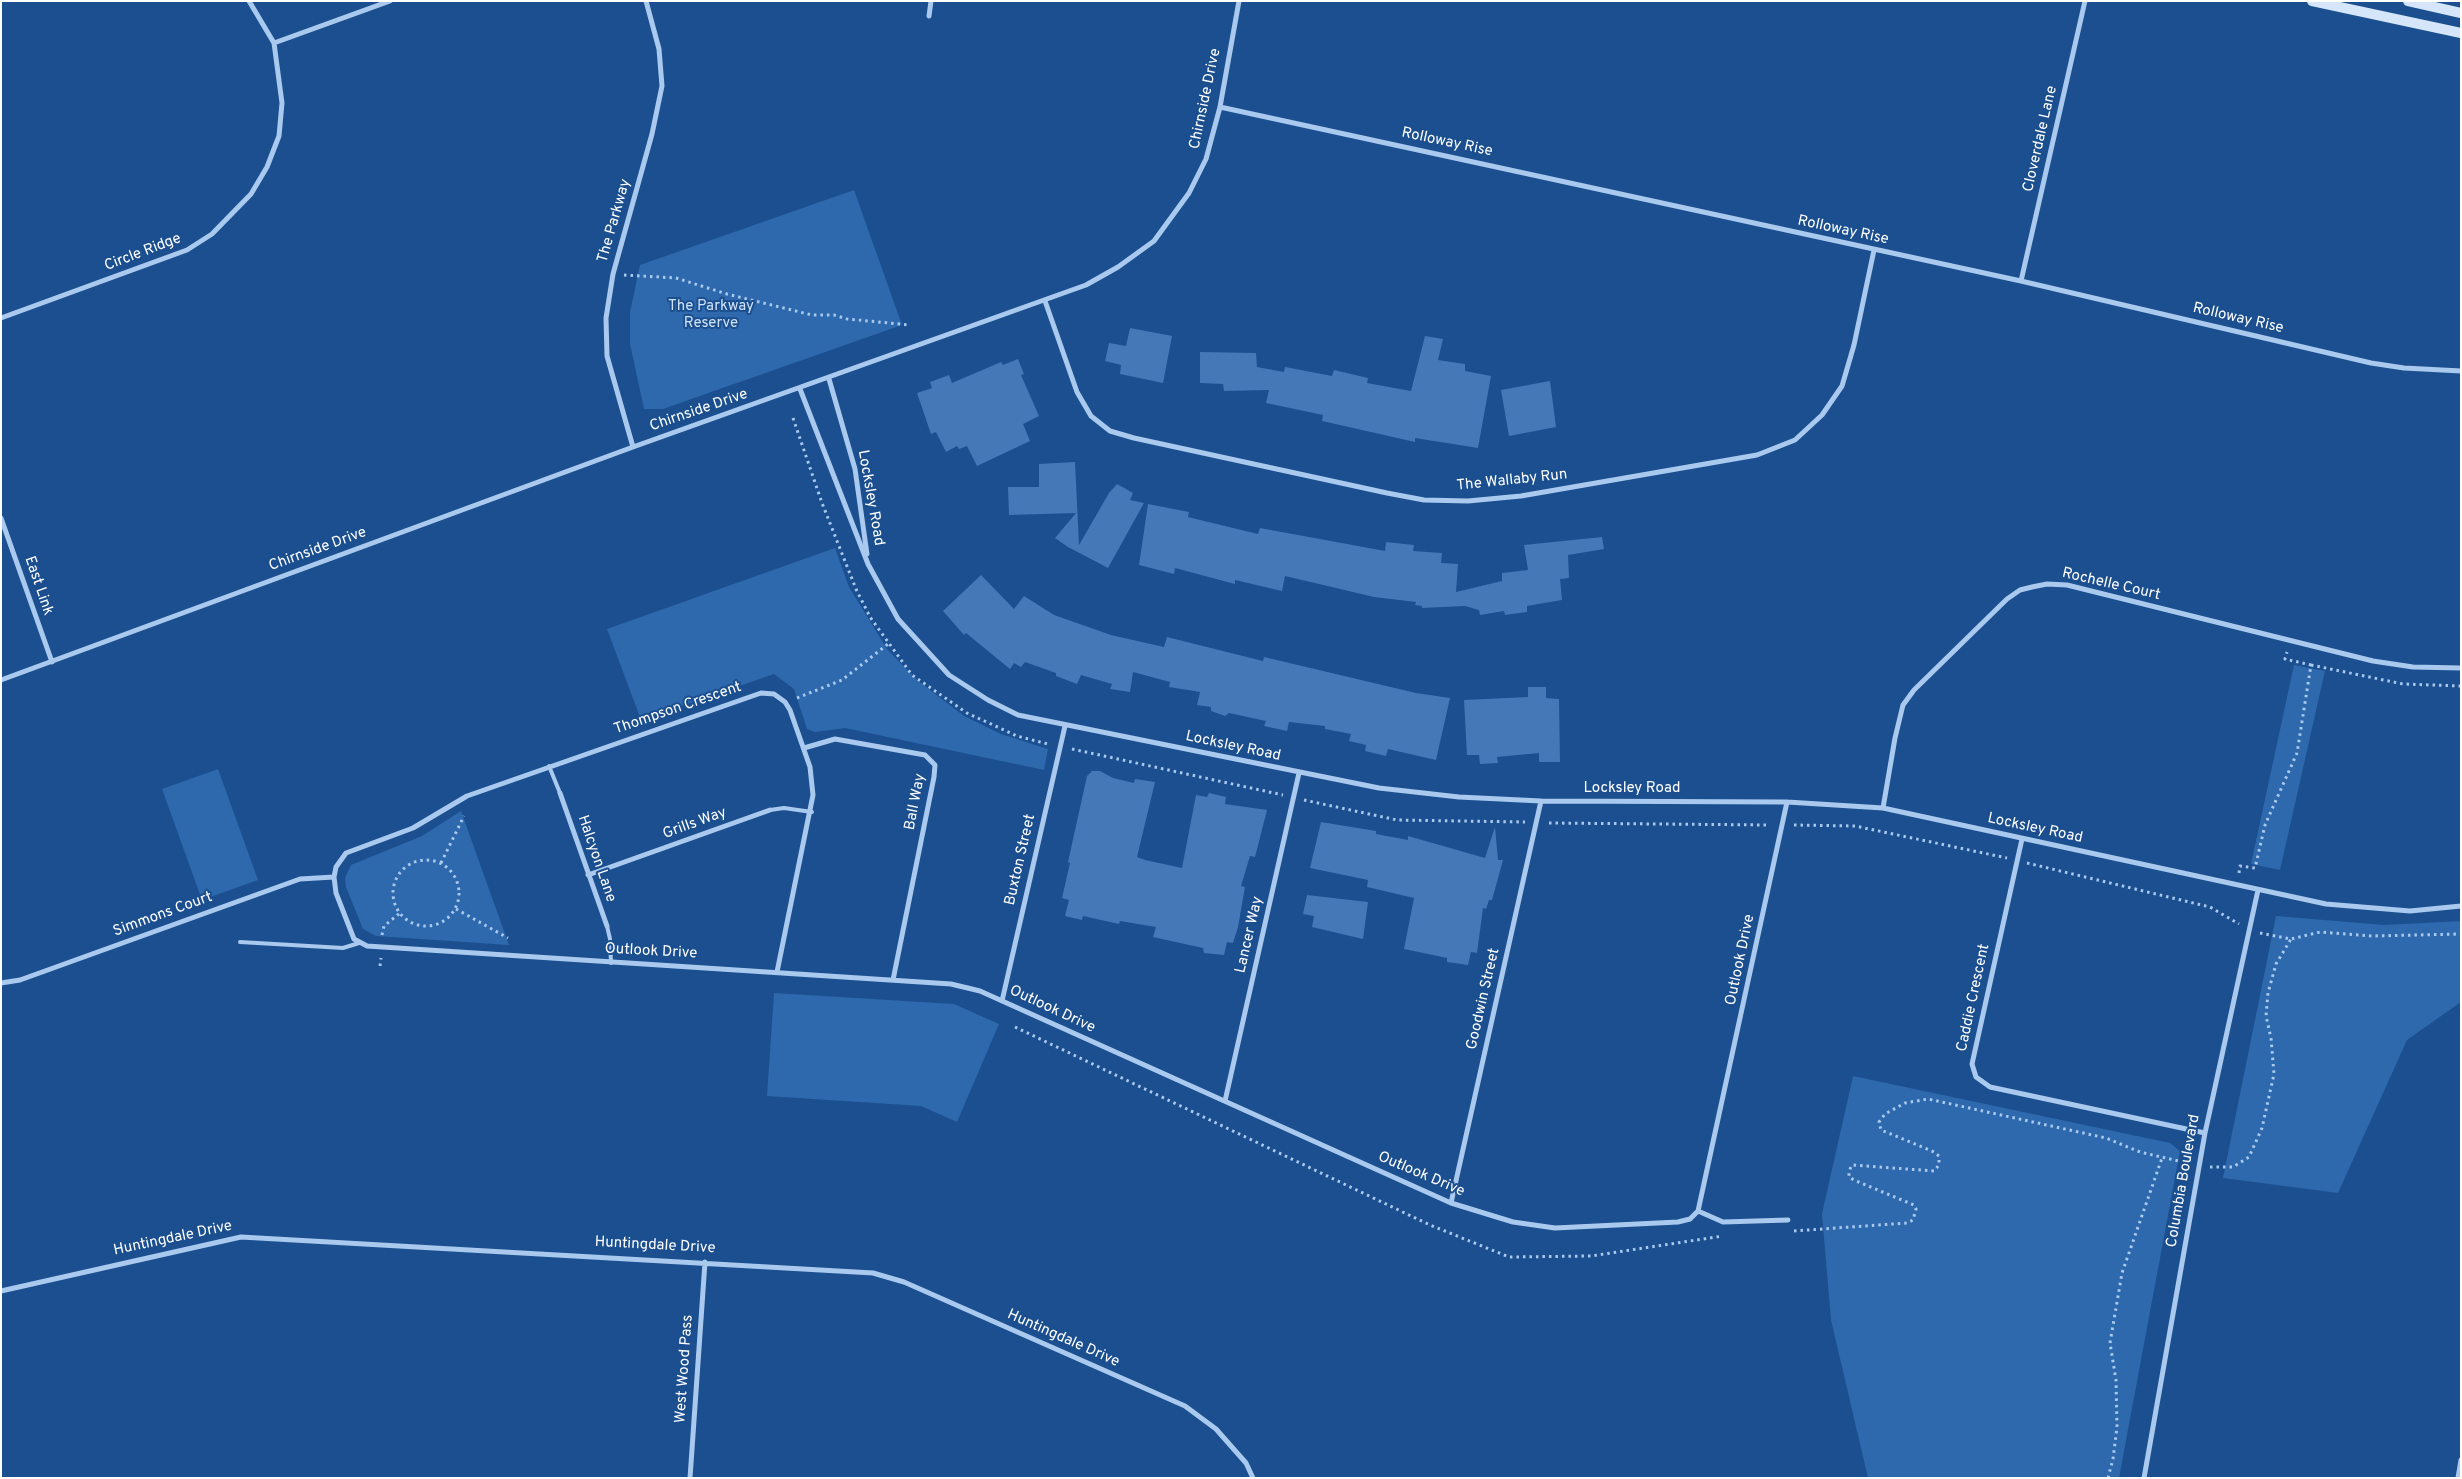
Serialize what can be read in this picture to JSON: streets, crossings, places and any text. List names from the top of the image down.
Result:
{
  "streets": {
    "street": [
      "Chirnside Drive",
      "Cloverdale Lane",
      "Rolloway Rise",
      "The Parkway",
      "Circle Ridge",
      "The Wallaby Run",
      "Locksley Road",
      "Rochelle Court",
      "East Link",
      "Thompson Crescent",
      "Ball Way",
      "Grills Way",
      "Halcyon Lane",
      "Buxton Street",
      "Simmons Court",
      "Lancer Way",
      "Outlook Drive",
      "Caddie Crescent",
      "Goodwin Street",
      "Columbia Boulevard",
      "Huntingdale Drive",
      "West Wood Pass"
    ]
  },
  "crossings": [
    ["Chirnside Drive", "Rolloway Rise"],
    ["Chirnside Drive", "The Parkway"],
    ["Chirnside Drive", "The Wallaby Run"],
    ["Chirnside Drive", "Locksley Road"],
    ["Chirnside Drive", "East Link"],
    ["Cloverdale Lane", "Rolloway Rise"],
    ["Rolloway Rise", "The Wallaby Run"],
    ["Locksley Road", "Rochelle Court"],
    ["Locksley Road", "Buxton Street"],
    ["Locksley Road", "Lancer Way"],
    ["Locksley Road", "Outlook Drive"],
    ["Locksley Road", "Caddie Crescent"],
    ["Locksley Road", "Goodwin Street"],
    ["Locksley Road", "Columbia Boulevard"],
    ["Thompson Crescent", "Halcyon Lane"],
    ["Thompson Crescent", "Simmons Court"],
    ["Ball Way", "Outlook Drive"],
    ["Grills Way", "Halcyon Lane"],
    ["Halcyon Lane", "Outlook Drive"],
    ["Buxton Street", "Outlook Drive"],
    ["Lancer Way", "Outlook Drive"],
    ["Outlook Drive", "Goodwin Street"],
    ["Caddie Crescent", "Columbia Boulevard"],
    ["Huntingdale Drive", "West Wood Pass"]
  ],
  "parks": ["The Parkway Reserve"]
}
